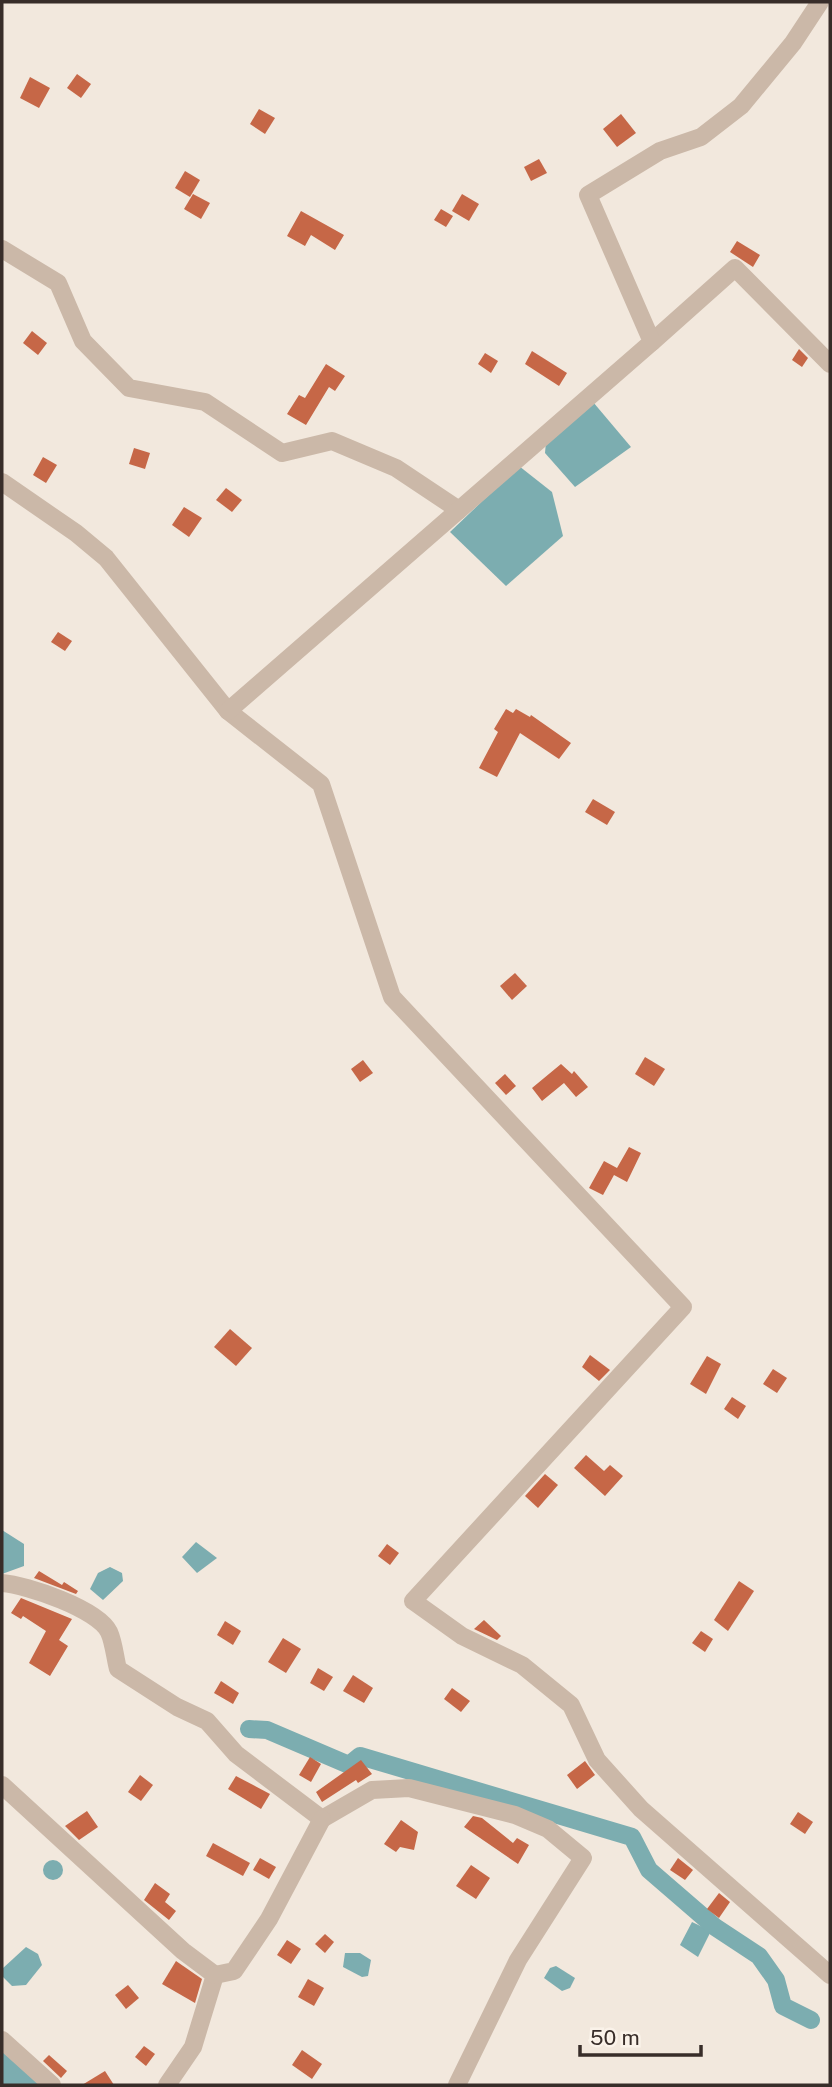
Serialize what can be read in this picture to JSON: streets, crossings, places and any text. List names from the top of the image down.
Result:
{
  "scale_bar": "50 m"
}
